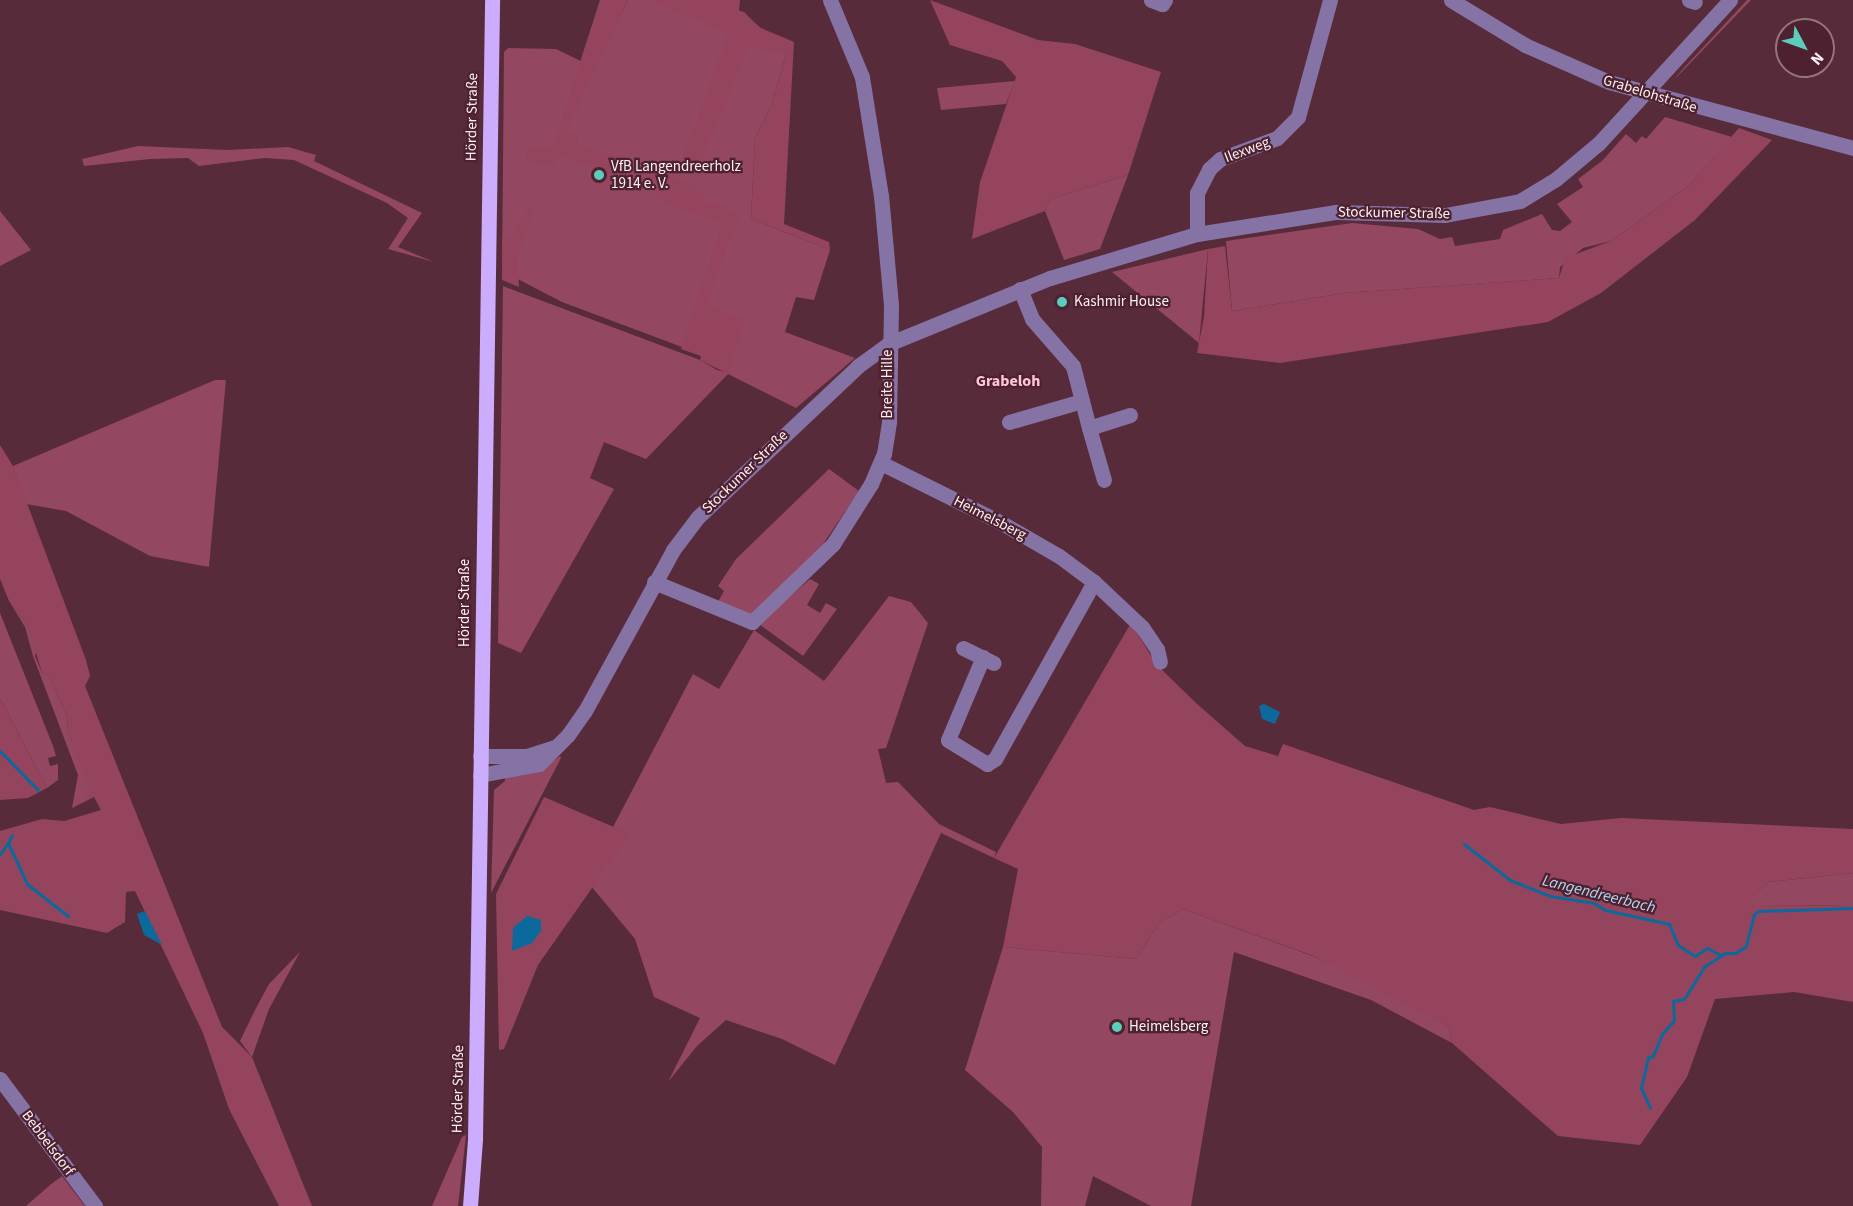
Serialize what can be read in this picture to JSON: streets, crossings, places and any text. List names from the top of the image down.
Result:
{
  "streets": {
    "main road": ["Hörder Straße"],
    "street": [
      "Grabelohstraße",
      "Ilexweg",
      "Stockumer Straße",
      "Breite Hille",
      "Heimelsberg",
      "Bebbelsdorf"
    ]
  },
  "crossings": [
    ["Grabelohstraße", "Stockumer Straße"],
    ["Hörder Straße", "Stockumer Straße"],
    ["Ilexweg", "Stockumer Straße"],
    ["Stockumer Straße", "Breite Hille"],
    ["Breite Hille", "Heimelsberg"]
  ],
  "districts": ["Grabeloh"],
  "water": ["Langendreerbach"],
  "places": ["VfB Langendreerholz 1914 e. V.", "Kashmir House", "Heimelsberg"],
  "north": "bottom right"
}
